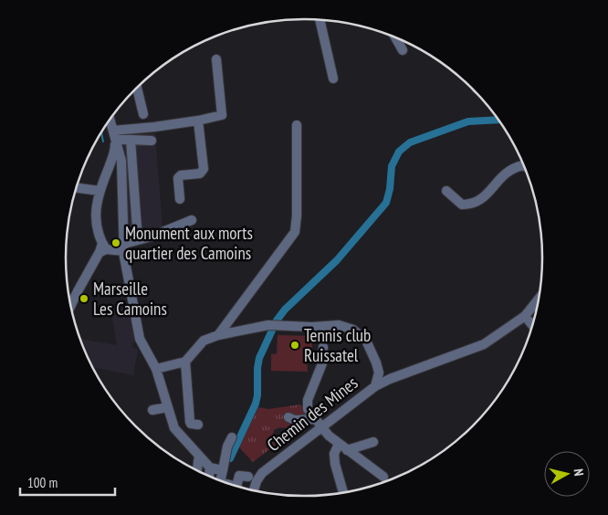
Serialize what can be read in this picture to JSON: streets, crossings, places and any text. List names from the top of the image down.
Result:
{
  "streets": {
    "street": ["Chemin des Mines"]
  },
  "places": ["Monument aux morts quartier des Camoins", "Marseille Les Camoins", "Tennis club Ruissatel"],
  "scale_bar": "100 m",
  "north": "right"
}
